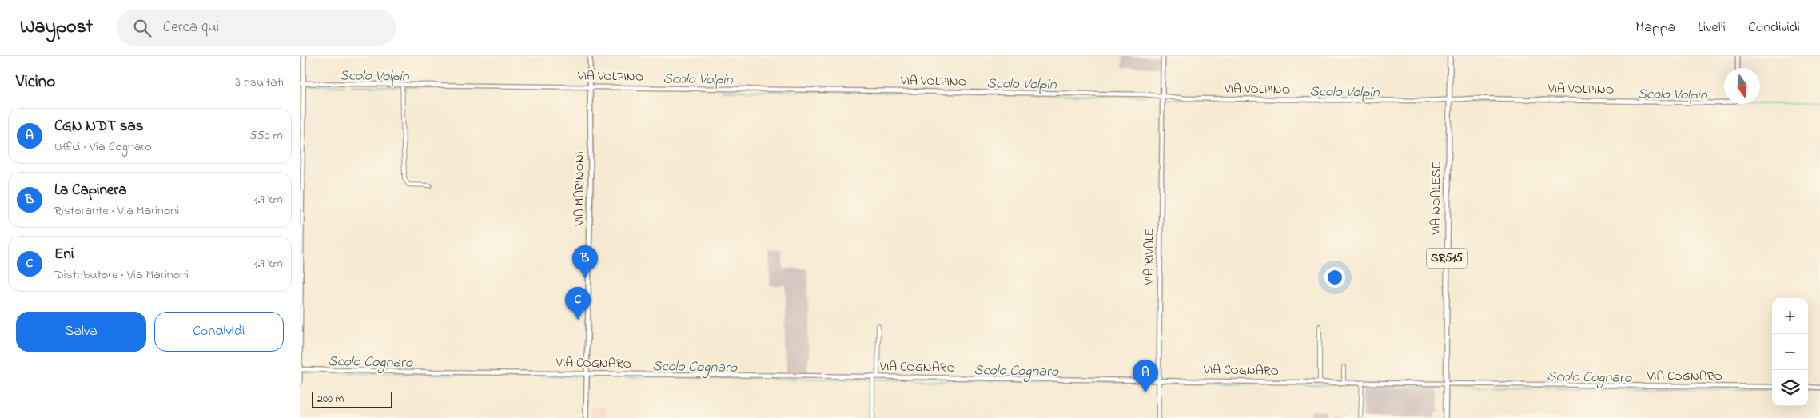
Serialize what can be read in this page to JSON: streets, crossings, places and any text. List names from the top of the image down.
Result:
{
  "streets": {
    "main road": ["VIA MARINONI", "VIA NOALESE", "SR515"],
    "street": ["VIA VOLPINO", "VIA RIVALE", "VIA COGNARO"]
  },
  "crossings": [
    ["VIA VOLPINO", "VIA MARINONI"],
    ["VIA VOLPINO", "VIA NOALESE"],
    ["VIA VOLPINO", "VIA RIVALE"],
    ["VIA MARINONI", "VIA COGNARO"],
    ["VIA NOALESE", "VIA COGNARO"],
    ["VIA RIVALE", "VIA COGNARO"]
  ],
  "water": ["Scolo Volpin", "Scolo Cognaro"],
  "scale_bar": "200 m",
  "north": "bottom",
  "page": {
    "header": "Waypost",
    "search": "Cerca qui",
    "nav": ["Mappa", "Livelli", "Condividi"],
    "heading": ["Vicino", "3 risultati"],
    "list": [
      {
        "mark": "A",
        "name": "CGN NDT sas",
        "note": "Uffici · Via Cognaro",
        "value": "550 m"
      },
      {
        "mark": "B",
        "name": "La Capinera",
        "note": "Ristorante · Via Marinoni",
        "value": "1.9 km"
      },
      {
        "mark": "C",
        "name": "Eni",
        "note": "Distributore · Via Marinoni",
        "value": "1.9 km"
      }
    ],
    "pins": ["B", "C", "A"],
    "map_buttons": ["+", "−"],
    "buttons": ["Salva", "Condividi"],
    "scale": "200 m"
  }
}
